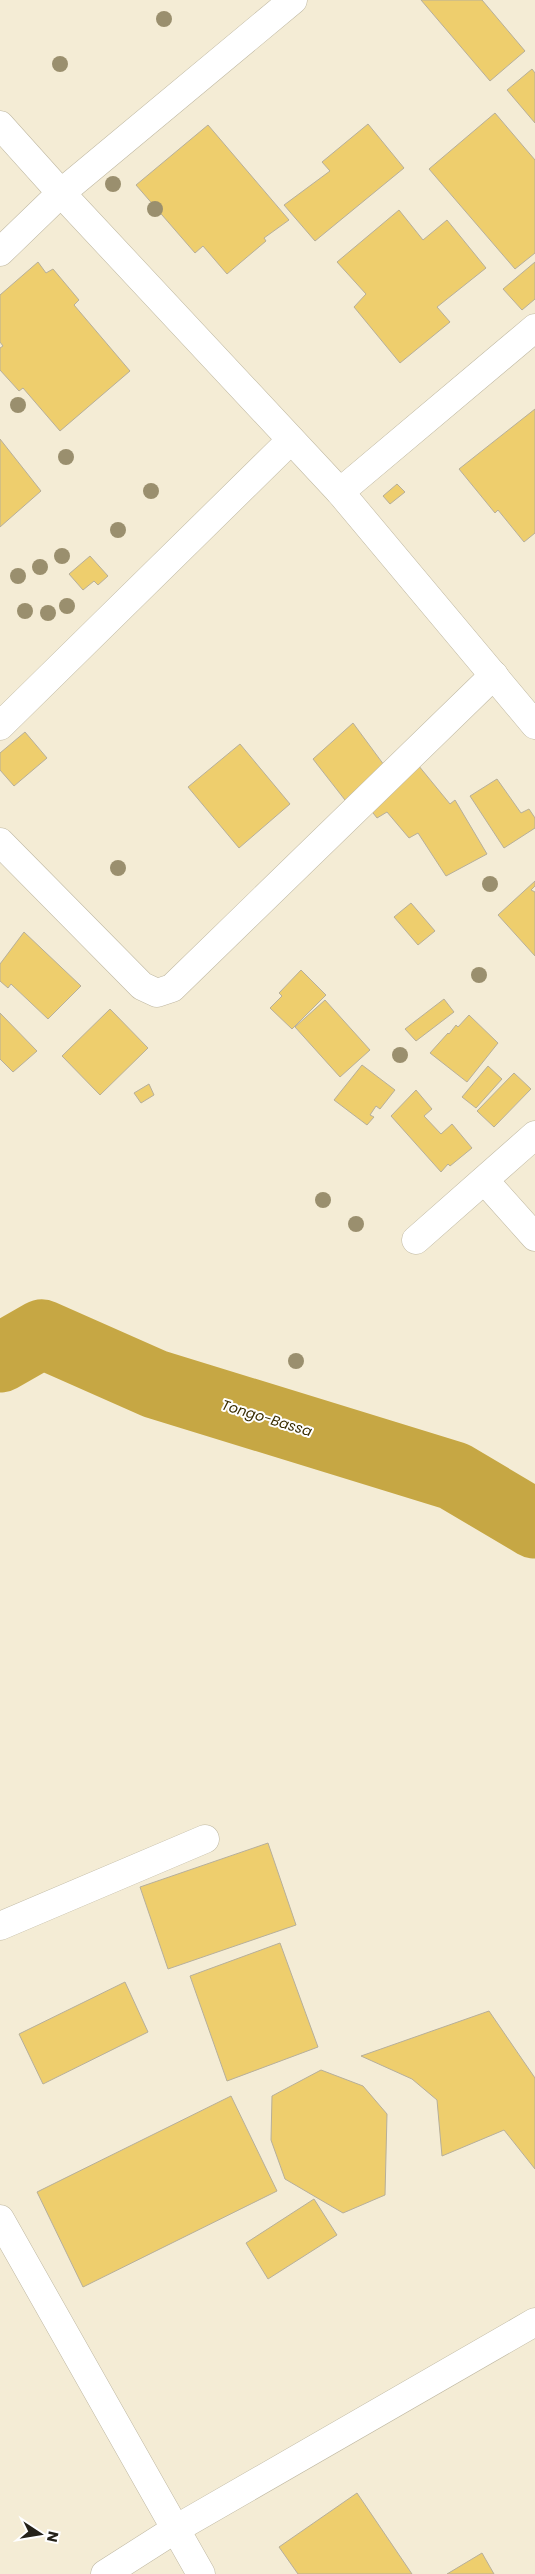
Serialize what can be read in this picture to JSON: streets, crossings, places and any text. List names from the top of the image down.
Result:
{
  "water": ["Tongo-Bassa"],
  "north": "right"
}
